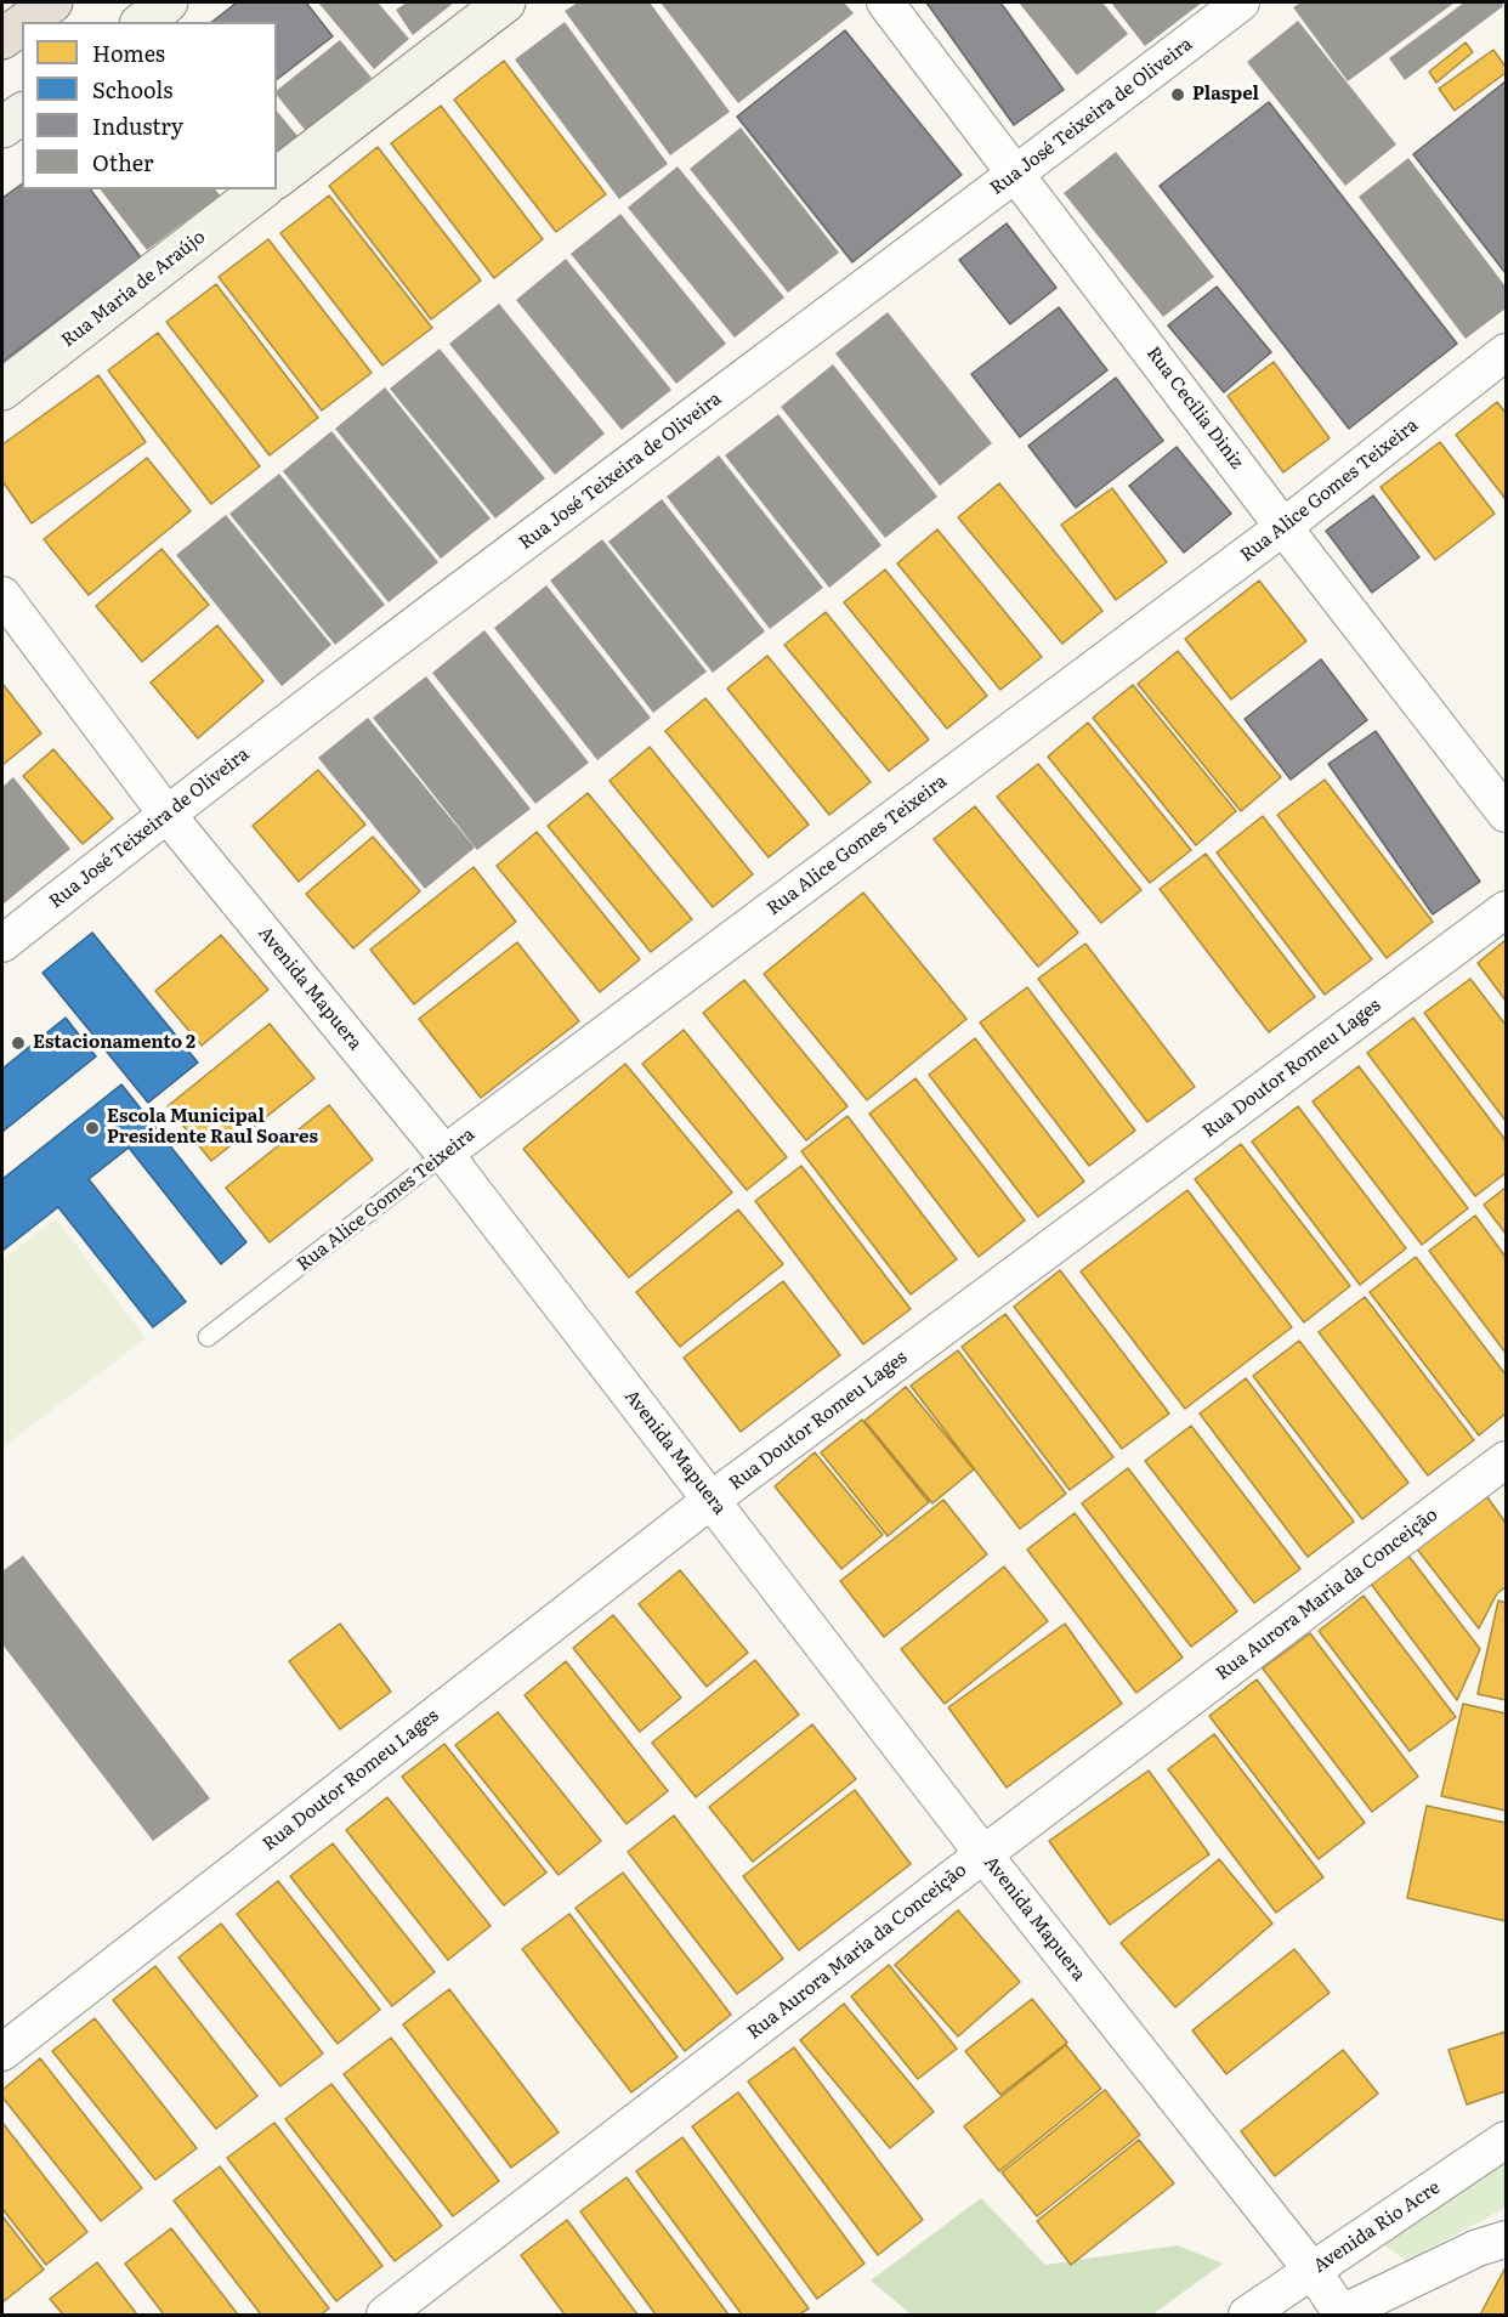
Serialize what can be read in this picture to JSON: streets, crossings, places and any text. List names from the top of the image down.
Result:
{
  "streets": {
    "street": [
      "Rua José Teixeira de Oliveira",
      "Rua Maria de Araújo",
      "Rua Cecília Diniz",
      "Rua Alice Gomes Teixeira",
      "Avenida Mapuera",
      "Rua Doutor Romeu Lages",
      "Rua Aurora Maria da Conceição",
      "Avenida Rio Acre"
    ]
  },
  "crossings": [
    ["Rua José Teixeira de Oliveira", "Rua Cecília Diniz"],
    ["Rua José Teixeira de Oliveira", "Avenida Mapuera"],
    ["Rua Cecília Diniz", "Rua Alice Gomes Teixeira"],
    ["Rua Alice Gomes Teixeira", "Avenida Mapuera"],
    ["Avenida Mapuera", "Rua Doutor Romeu Lages"],
    ["Avenida Mapuera", "Rua Aurora Maria da Conceição"],
    ["Avenida Mapuera", "Avenida Rio Acre"]
  ],
  "places": ["Plaspel", "Estacionamento 2", "Escola Municipal Presidente Raul Soares"],
  "legend": [
    "Homes",
    "Schools",
    "Industry",
    "Other"
  ]
}
